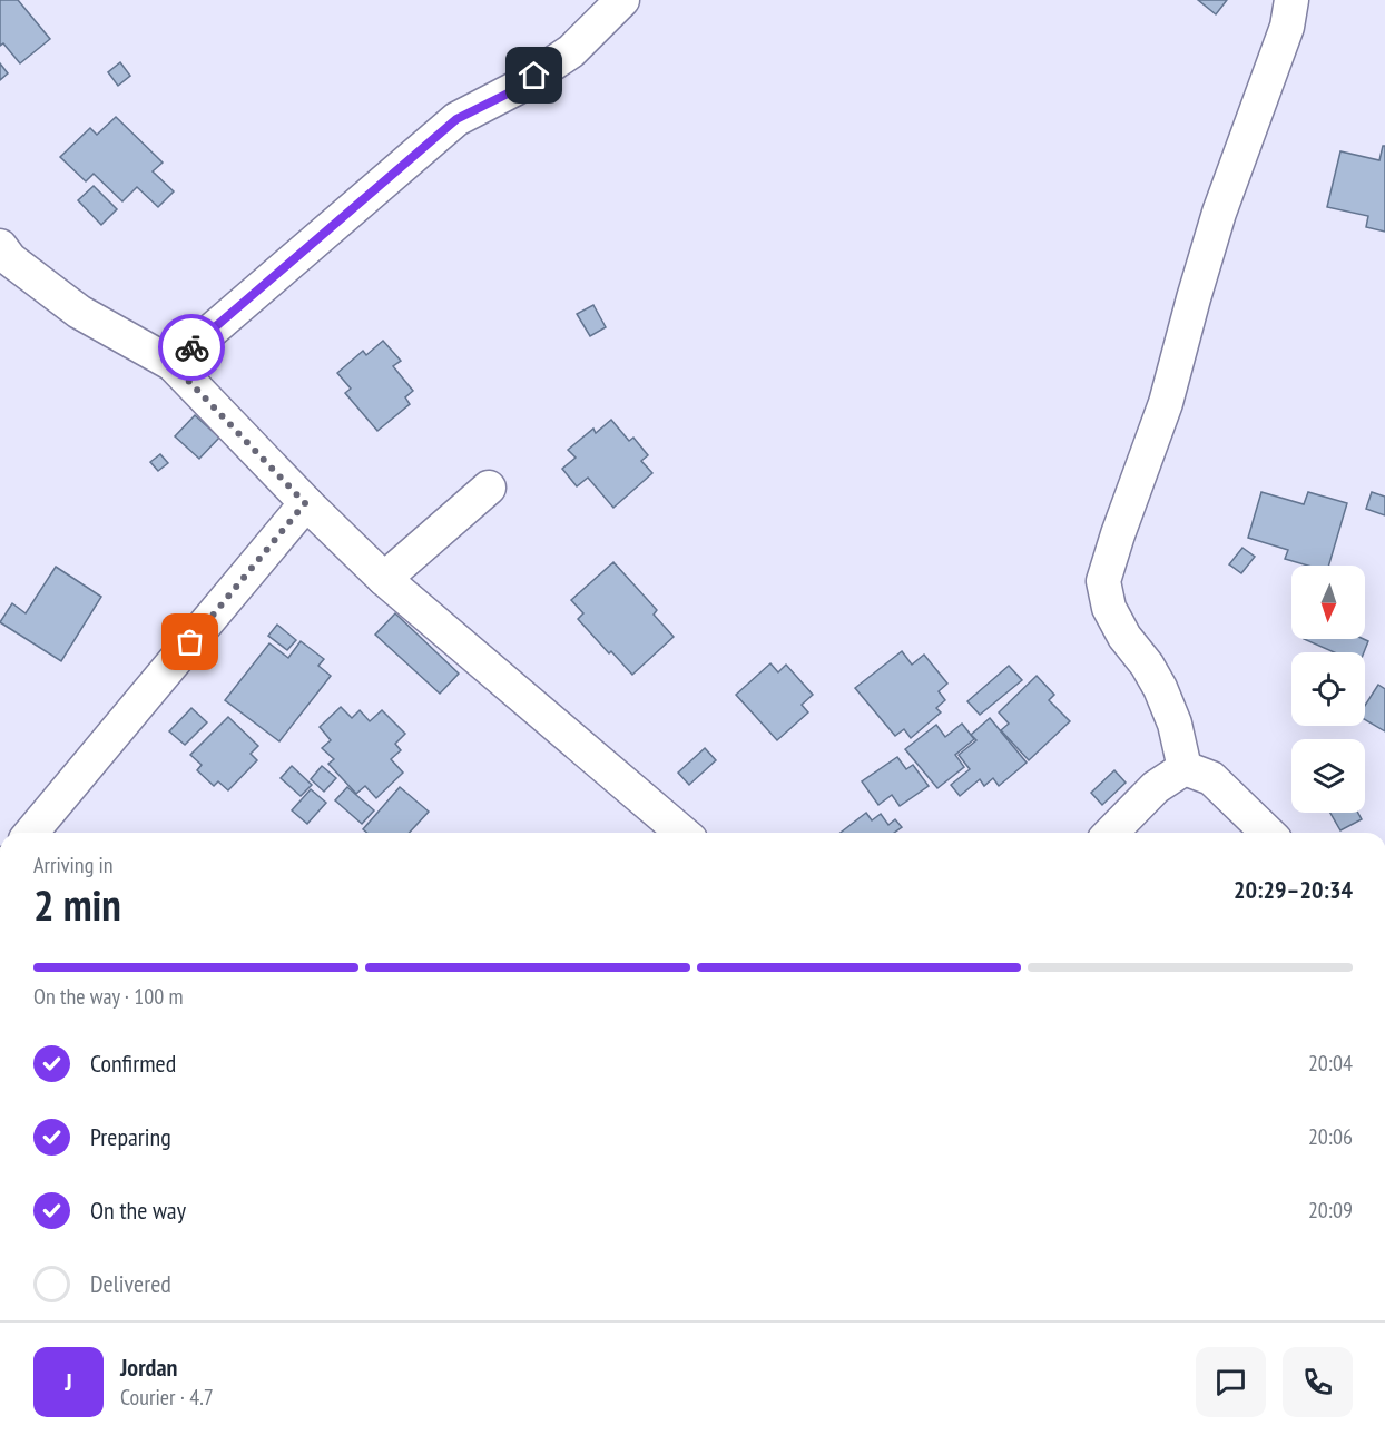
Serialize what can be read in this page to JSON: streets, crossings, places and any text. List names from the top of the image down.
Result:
{
  "north": "bottom",
  "page": {
    "heading": ["2 min", "Arriving in", "20:29–20:34"],
    "panel": ["Jordan", "Courier · 4.7"],
    "bar": "On the way · 100 m",
    "list": [
      ["Confirmed", "20:04"],
      ["Preparing", "20:06"],
      ["On the way", "20:09"],
      "Delivered"
    ],
    "round": "J"
  }
}
